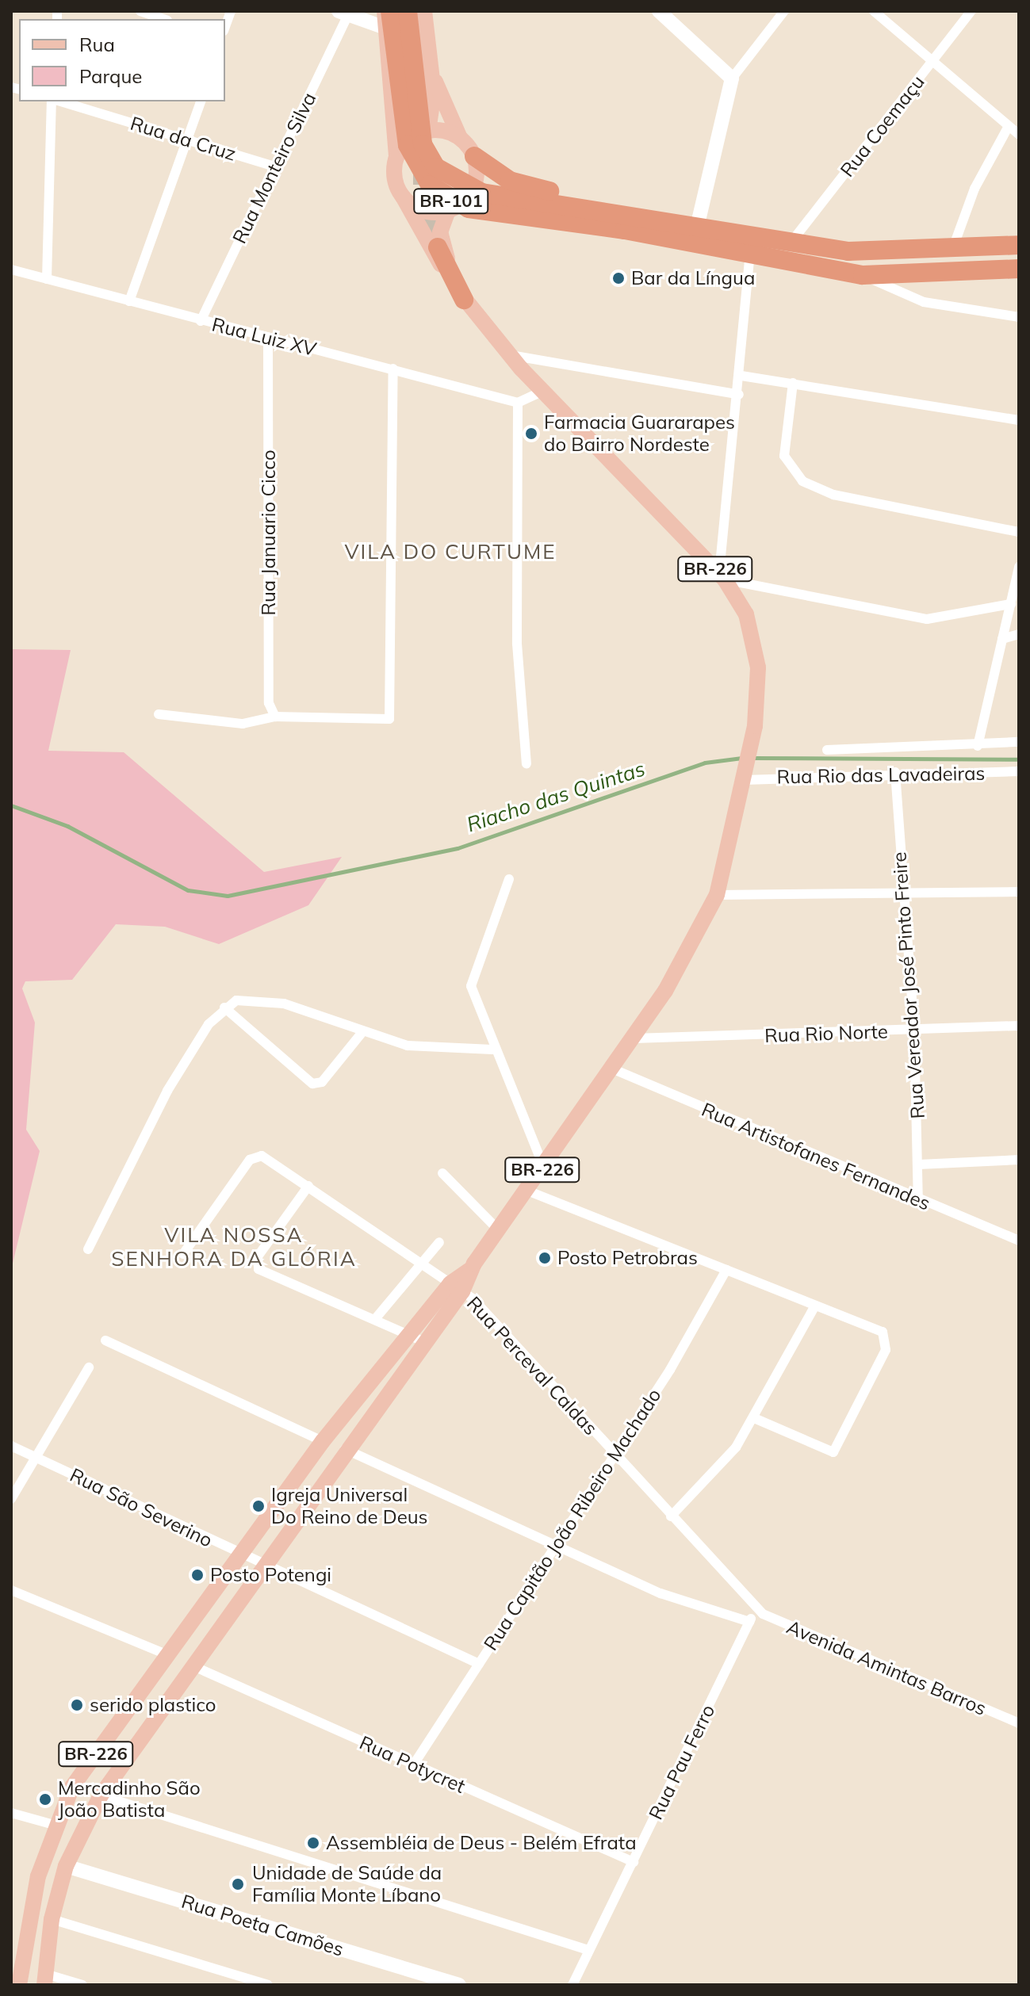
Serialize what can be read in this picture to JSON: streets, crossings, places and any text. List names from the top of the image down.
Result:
{
  "streets": {
    "highway": ["BR-101"],
    "main road": ["BR-226"],
    "street": [
      "Rua Coemaçu",
      "Rua da Cruz",
      "Rua Monteiro Silva",
      "Rua Luiz XV",
      "Rua Januario Cicco",
      "Rua Rio das Lavadeiras",
      "Rua Vereador José Pinto Freire",
      "Rua Rio Norte",
      "Rua Artistofanes Fernandes",
      "Rua Perceval Caldas",
      "Rua São Severino",
      "Rua Capitão João Ribeiro Machado",
      "Avenida Amintas Barros",
      "Rua Pau Ferro",
      "Rua Potycret",
      "Rua Poeta Camões"
    ]
  },
  "crossings": [
    ["Rua Coemaçu", "BR-101"],
    ["Rua da Cruz", "Rua Monteiro Silva"],
    ["Rua Monteiro Silva", "Rua Luiz XV"],
    ["Rua Luiz XV", "Rua Januario Cicco"],
    ["BR-226", "Rua Rio das Lavadeiras"],
    ["BR-226", "Rua Rio Norte"],
    ["BR-226", "Rua Artistofanes Fernandes"],
    ["BR-226", "Rua Perceval Caldas"],
    ["BR-226", "Rua São Severino"],
    ["BR-226", "Rua Potycret"],
    ["BR-226", "Rua Poeta Camões"],
    ["Rua Rio das Lavadeiras", "Rua Vereador José Pinto Freire"],
    ["Rua Vereador José Pinto Freire", "Rua Rio Norte"],
    ["Rua Vereador José Pinto Freire", "Rua Artistofanes Fernandes"],
    ["Rua Perceval Caldas", "Rua Capitão João Ribeiro Machado"],
    ["Rua Perceval Caldas", "Avenida Amintas Barros"],
    ["Rua Perceval Caldas", "Rua Pau Ferro"],
    ["Rua São Severino", "Rua Capitão João Ribeiro Machado"],
    ["Rua Capitão João Ribeiro Machado", "Rua Potycret"],
    ["Avenida Amintas Barros", "Rua Pau Ferro"],
    ["Rua Pau Ferro", "Rua Potycret"]
  ],
  "districts": ["VILA DO CURTUME", "VILA NOSSA SENHORA DA GLÓRIA"],
  "water": ["Riacho das Quintas"],
  "places": [
    "Bar da Língua",
    "Farmacia Guararapes do Bairro Nordeste",
    "Posto Petrobras",
    "Igreja Universal Do Reino de Deus",
    "Posto Potengi",
    "serido plastico",
    "Mercadinho São João Batista",
    "Assembléia de Deus - Belém Efrata",
    "Unidade de Saúde da Família Monte Líbano"
  ],
  "legend": ["Rua", "Parque"]
}
